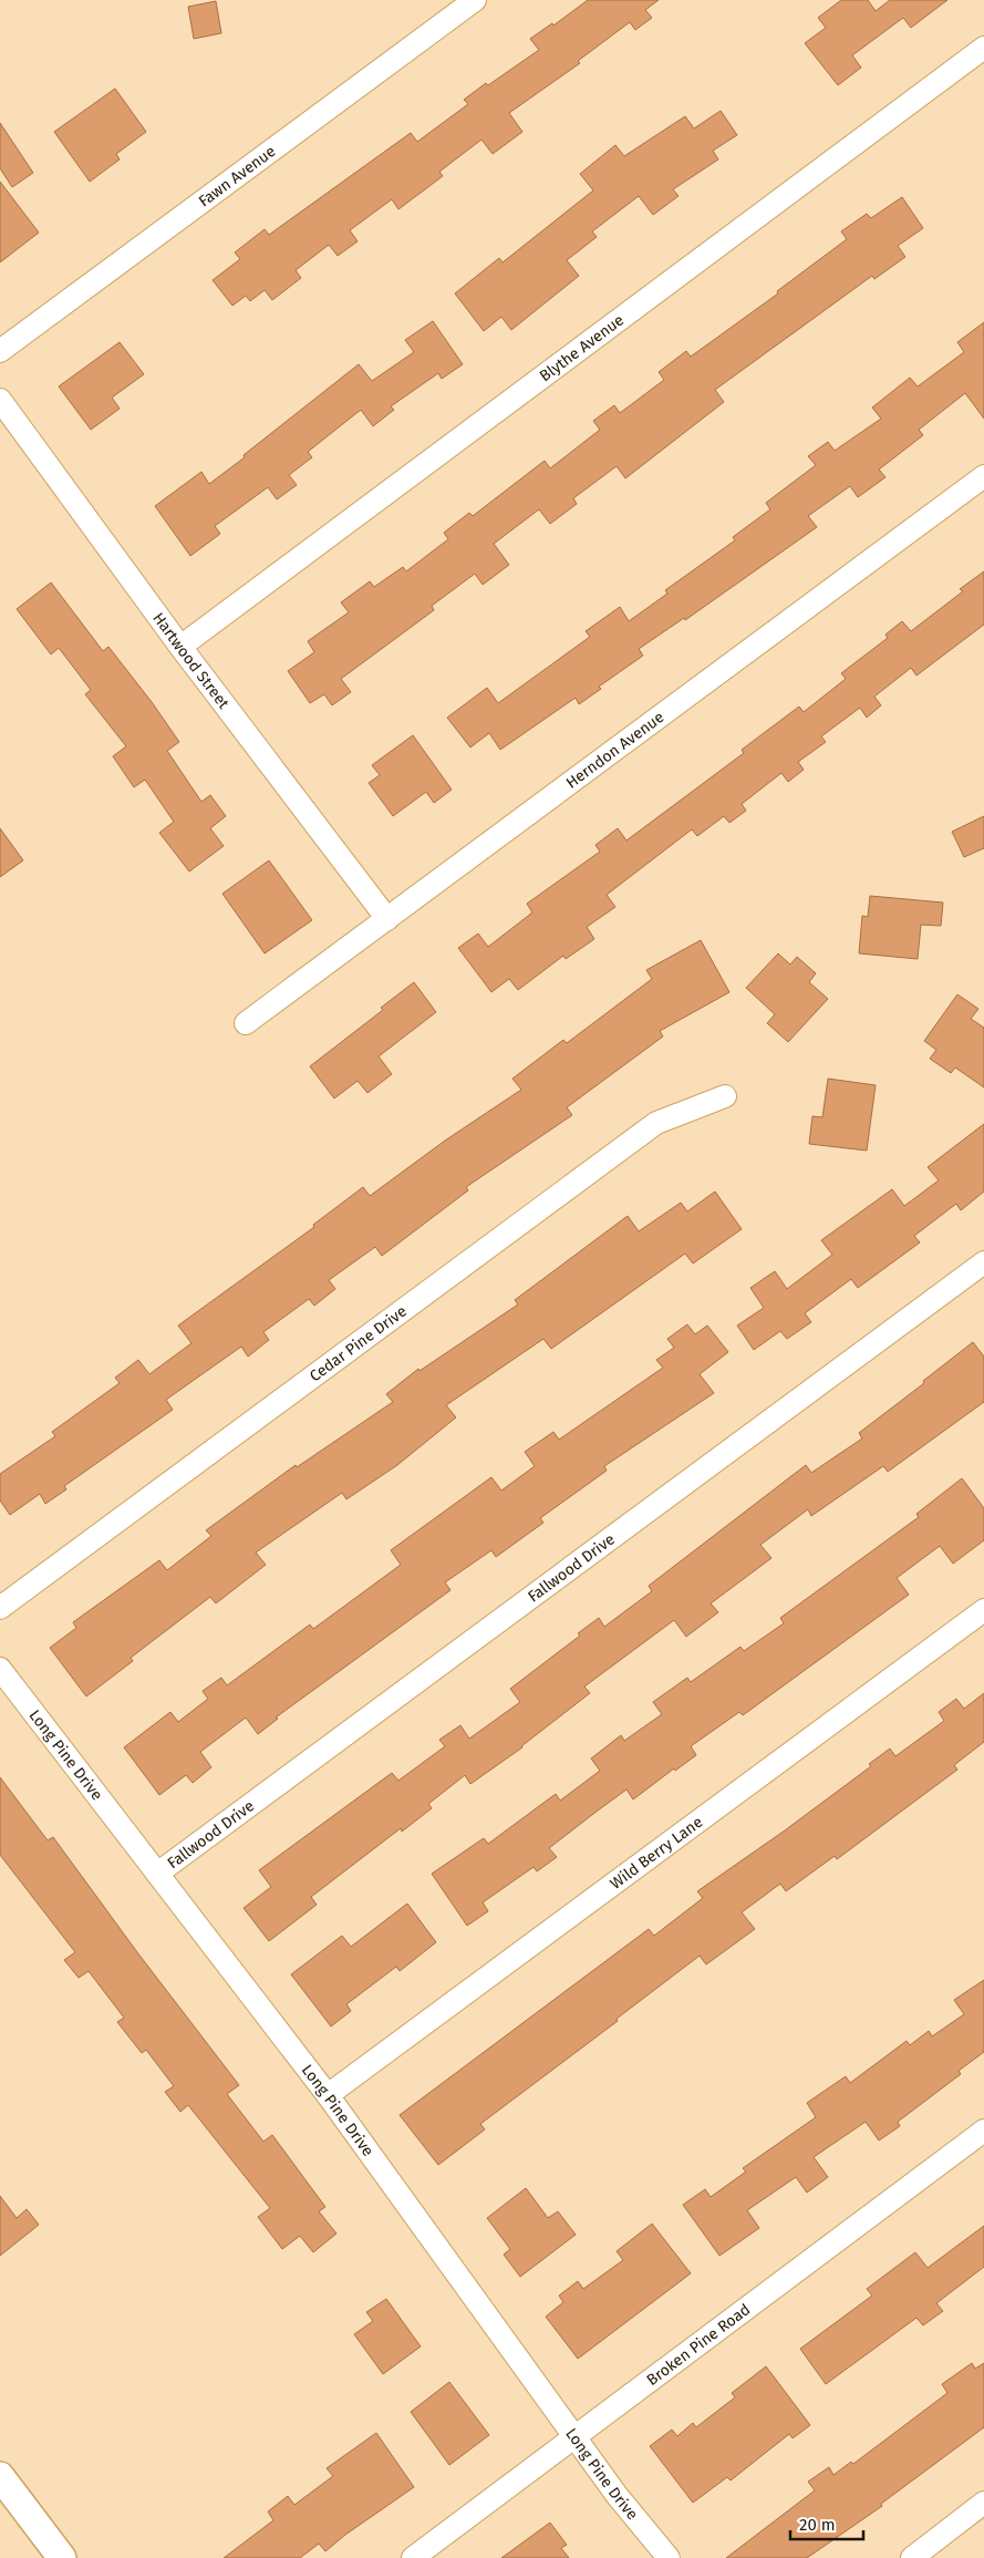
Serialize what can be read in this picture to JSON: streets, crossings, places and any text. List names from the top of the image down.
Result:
{
  "streets": {
    "street": [
      "Fawn Avenue",
      "Blythe Avenue",
      "Hartwood Street",
      "Herndon Avenue",
      "Cedar Pine Drive",
      "Fallwood Drive",
      "Long Pine Drive",
      "Wild Berry Lane",
      "Broken Pine Road"
    ]
  },
  "crossings": [
    ["Blythe Avenue", "Hartwood Street"],
    ["Hartwood Street", "Herndon Avenue"],
    ["Fallwood Drive", "Long Pine Drive"],
    ["Long Pine Drive", "Wild Berry Lane"],
    ["Long Pine Drive", "Broken Pine Road"]
  ],
  "scale_bar": "20 m"
}
